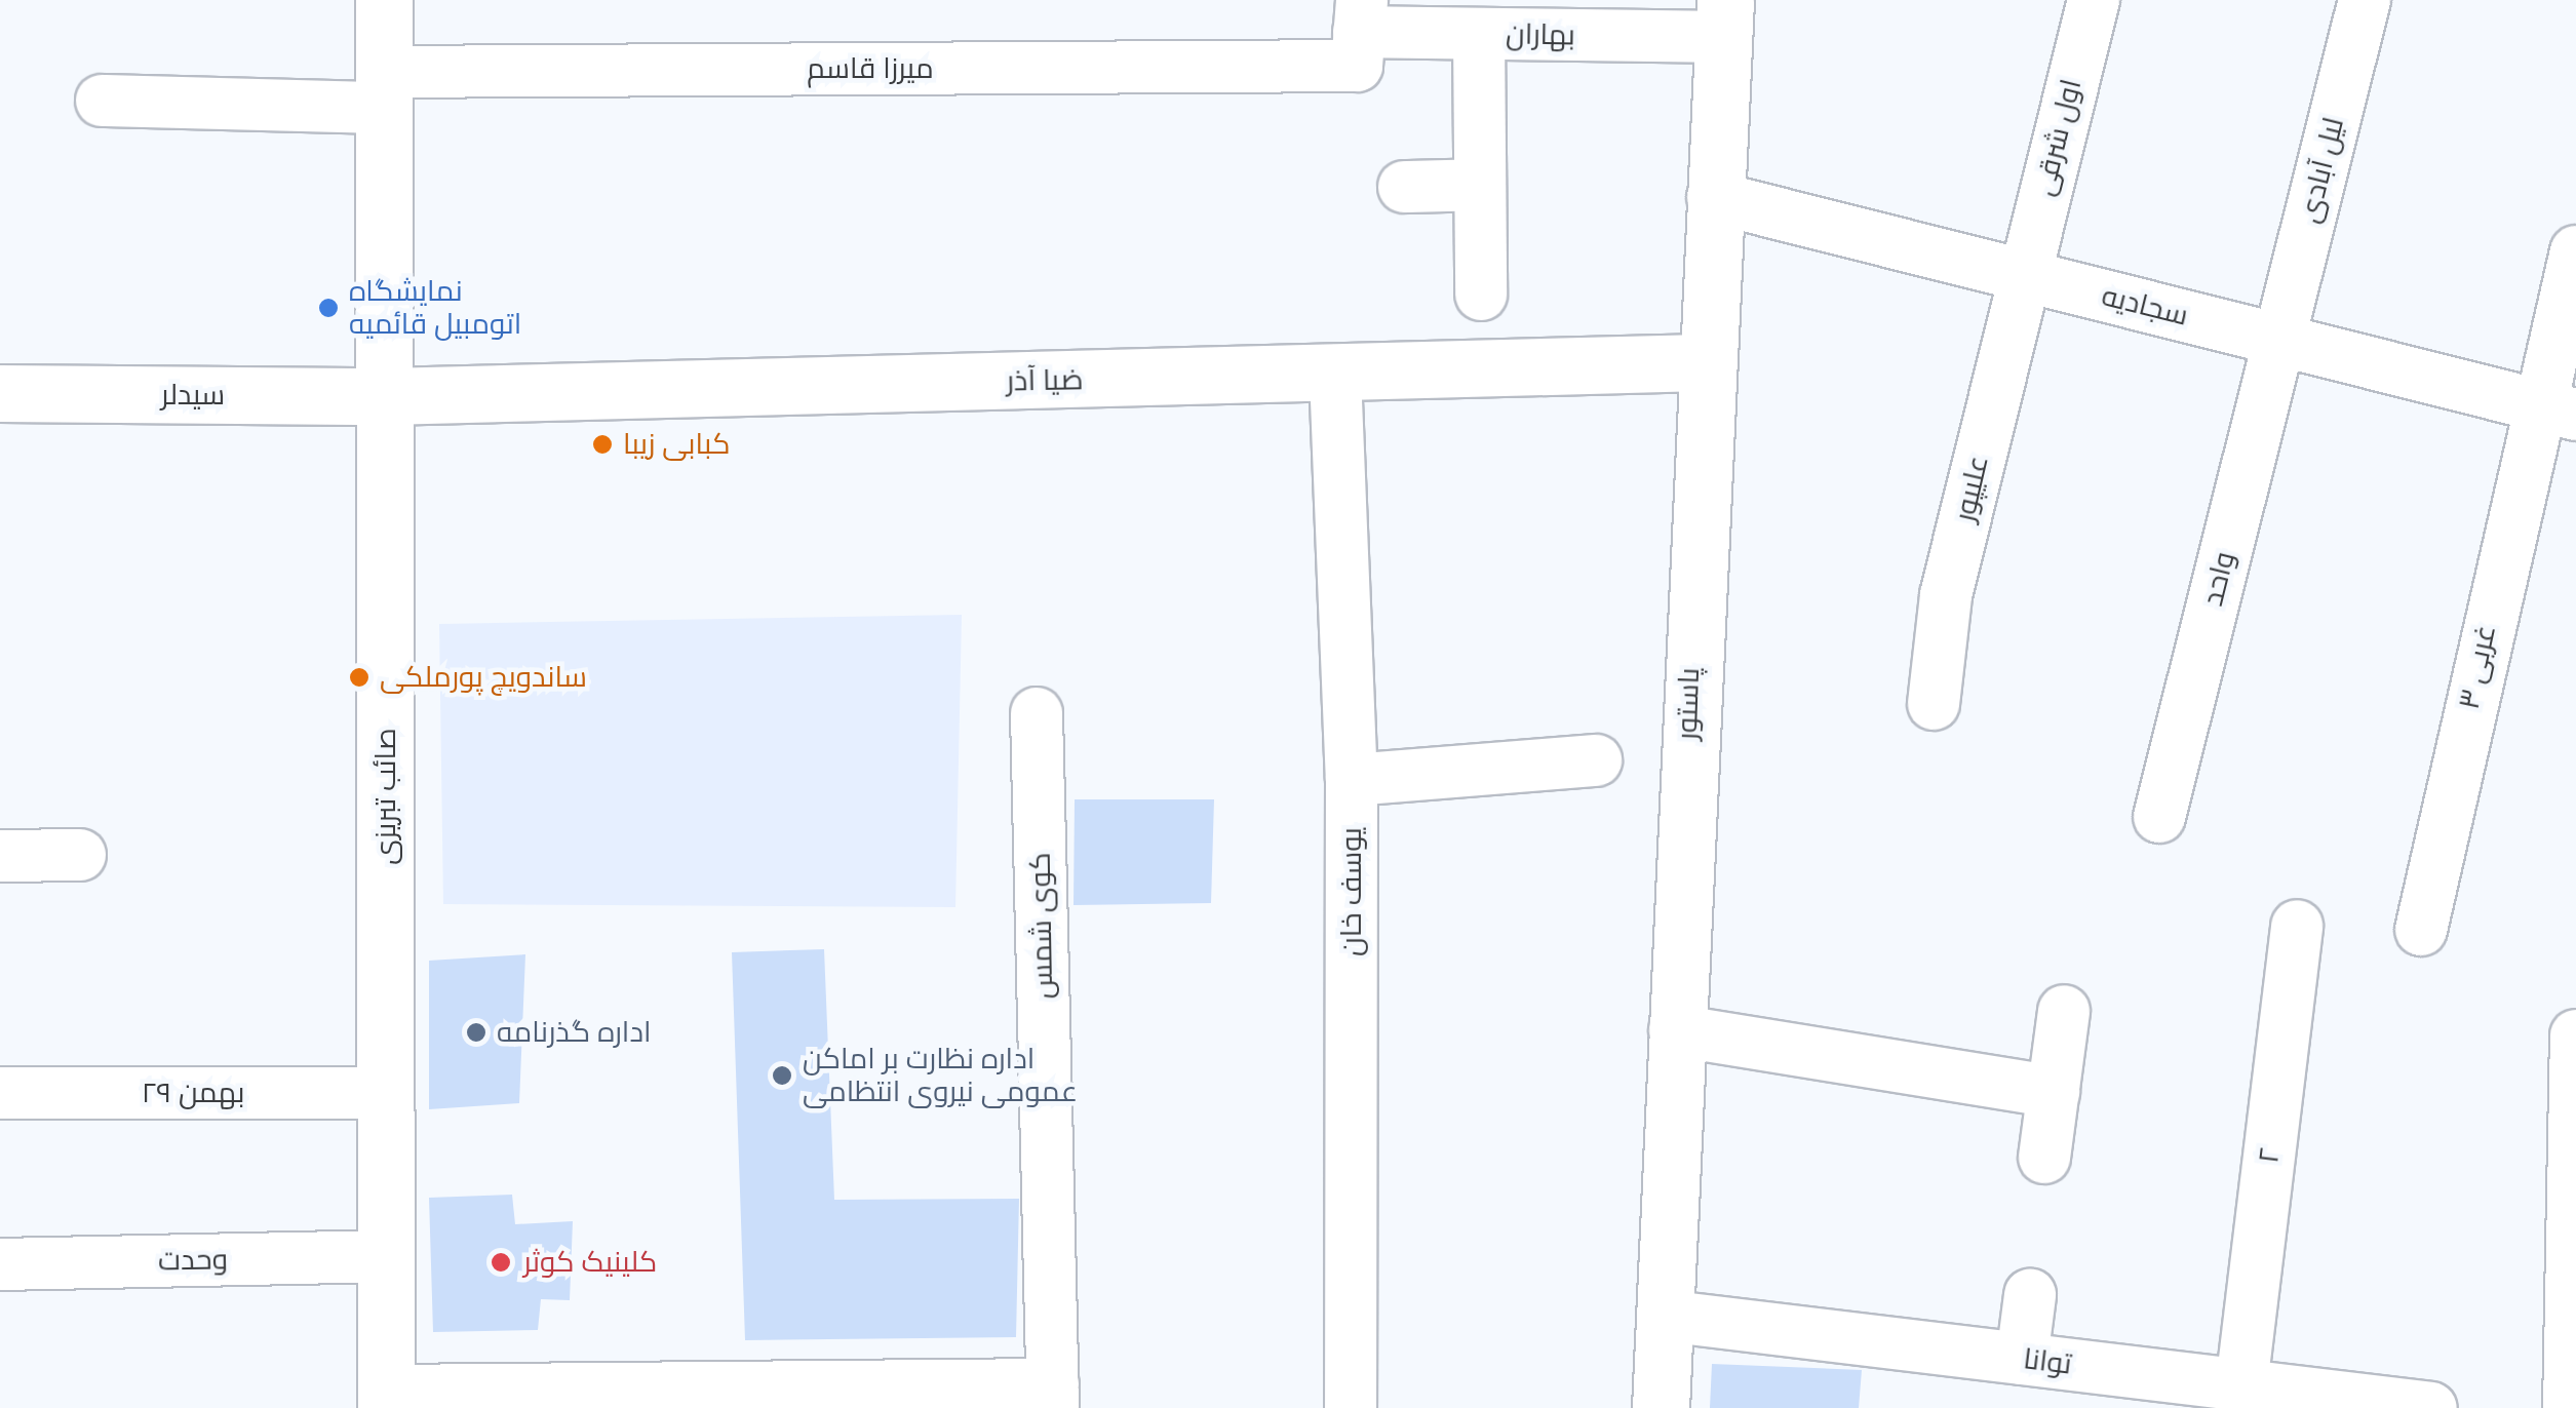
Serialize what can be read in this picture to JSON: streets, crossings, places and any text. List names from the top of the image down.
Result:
{
  "streets": {
    "main road": [
      "ضیا آذر",
      "سیدلر",
      "پاستور",
      "صائب تبریزی"
    ],
    "street": [
      "بهاران",
      "میرزا قاسم",
      "اول شرقی",
      "لیل آبادی",
      "سجادیه",
      "علیپور",
      "واحد",
      "۳ غربی",
      "یوسف خان",
      "کوی شمس",
      "۲۹ بهمن",
      "۲",
      "وحدت",
      "توانا"
    ]
  },
  "crossings": [
    ["بهاران", "میرزا قاسم"],
    ["بهاران", "پاستور"],
    ["میرزا قاسم", "صائب تبریزی"],
    ["اول شرقی", "سجادیه"],
    ["اول شرقی", "علیپور"],
    ["لیل آبادی", "سجادیه"],
    ["لیل آبادی", "واحد"],
    ["سجادیه", "علیپور"],
    ["سجادیه", "واحد"],
    ["سجادیه", "۳ غربی"],
    ["سجادیه", "پاستور"],
    ["ضیا آذر", "سیدلر"],
    ["ضیا آذر", "پاستور"],
    ["ضیا آذر", "صائب تبریزی"],
    ["ضیا آذر", "یوسف خان"],
    ["سیدلر", "صائب تبریزی"],
    ["پاستور", "توانا"],
    ["صائب تبریزی", "کوی شمس"],
    ["صائب تبریزی", "۲۹ بهمن"],
    ["صائب تبریزی", "وحدت"],
    ["۲", "توانا"]
  ],
  "places": [
    "نمایشگاه اتومبیل قائمیه",
    "کبابی زیبا",
    "ساندویچ پورملکی",
    "اداره گذرنامه",
    "اداره نظارت بر اماکن عمومی نیروی انتظامی",
    "کلینیک کوثر"
  ]
}
